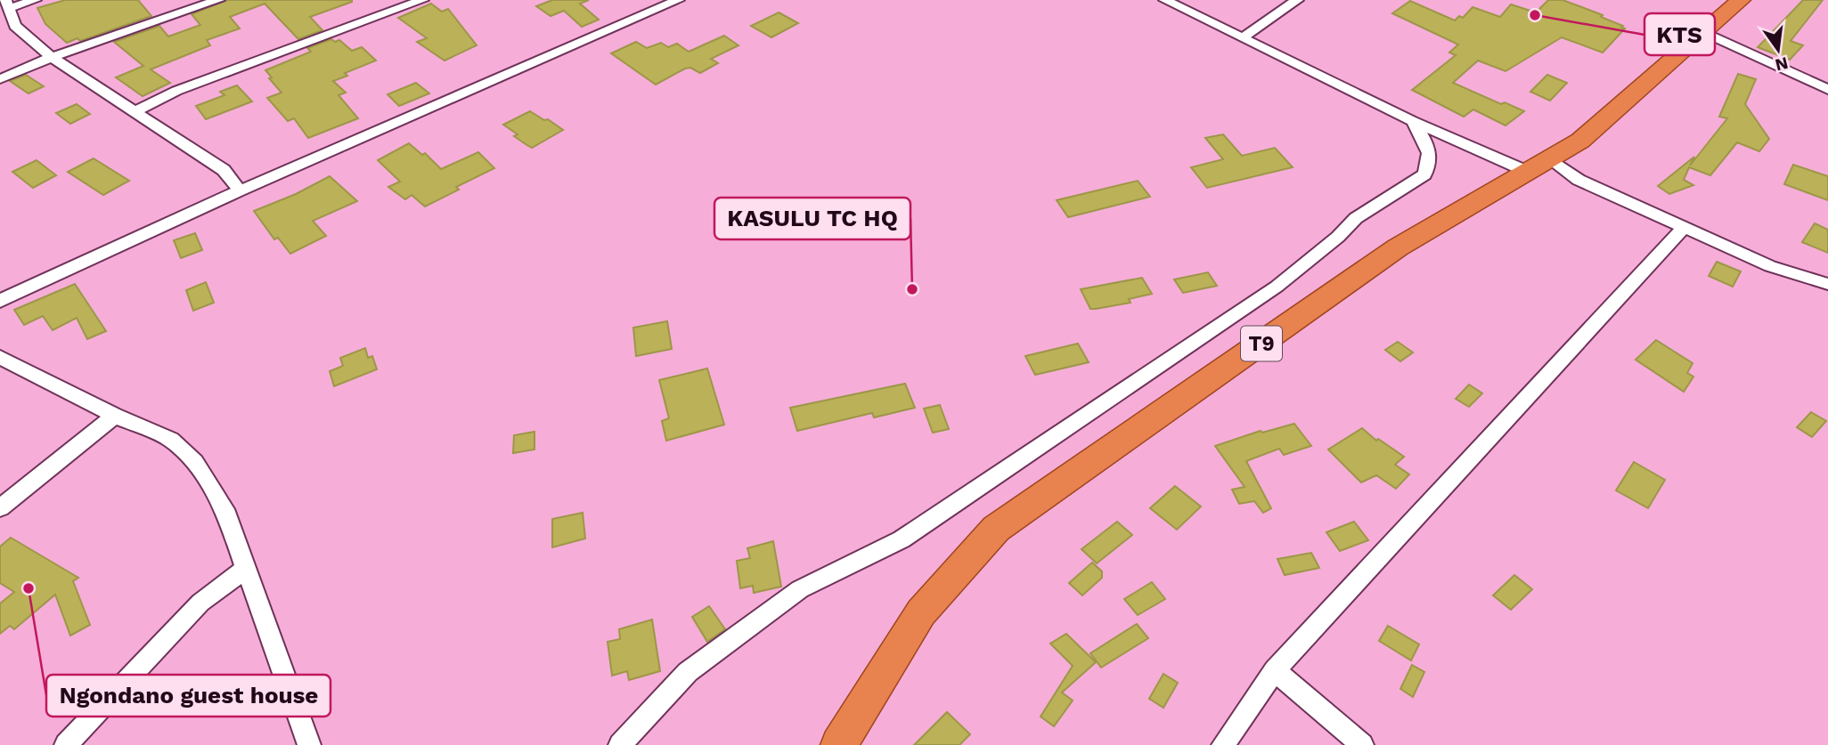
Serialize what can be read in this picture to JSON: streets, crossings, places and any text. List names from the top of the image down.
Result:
{
  "streets": {
    "highway": ["T9"]
  },
  "places": ["KTS", "KASULU TC HQ", "Ngondano guest house"],
  "north": "bottom"
}
